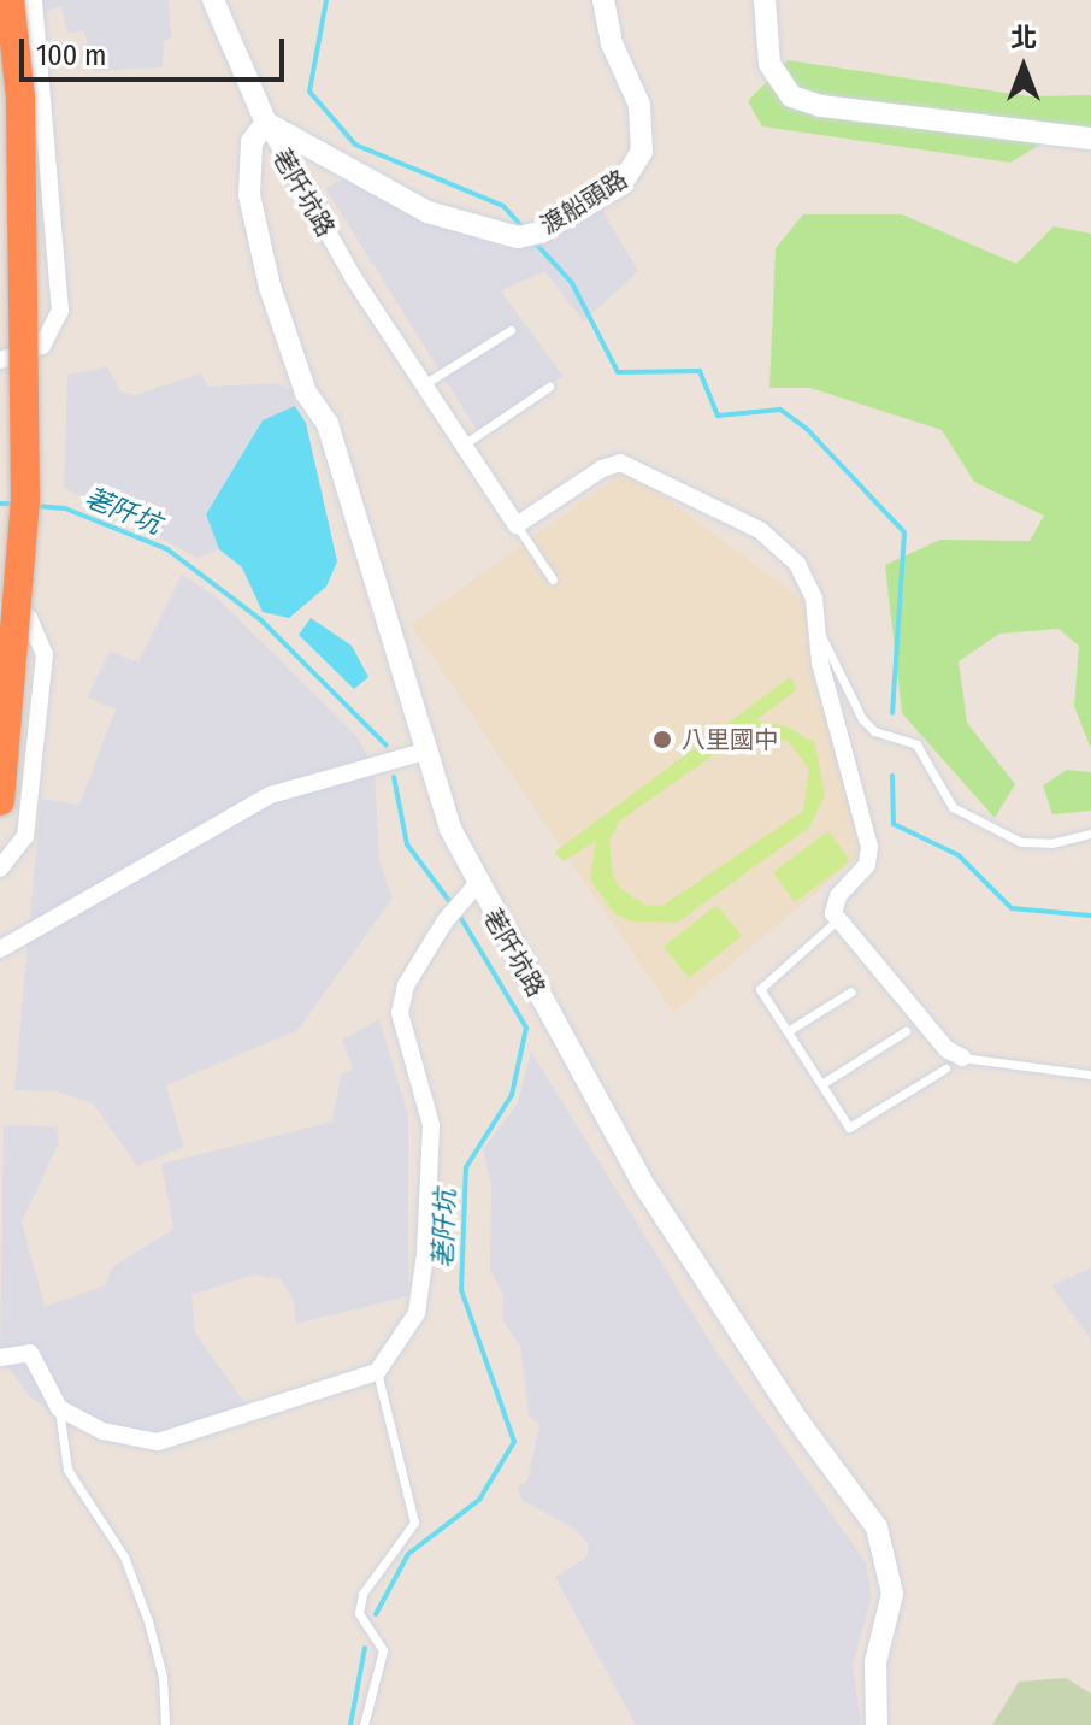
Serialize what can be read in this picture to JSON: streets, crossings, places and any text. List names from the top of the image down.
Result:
{
  "streets": {
    "street": ["荖阡坑路", "渡船頭路"]
  },
  "crossings": [
    ["荖阡坑路", "渡船頭路"]
  ],
  "water": ["荖阡坑"],
  "places": ["八里國中"],
  "scale_bar": "100 m",
  "north": "top"
}
